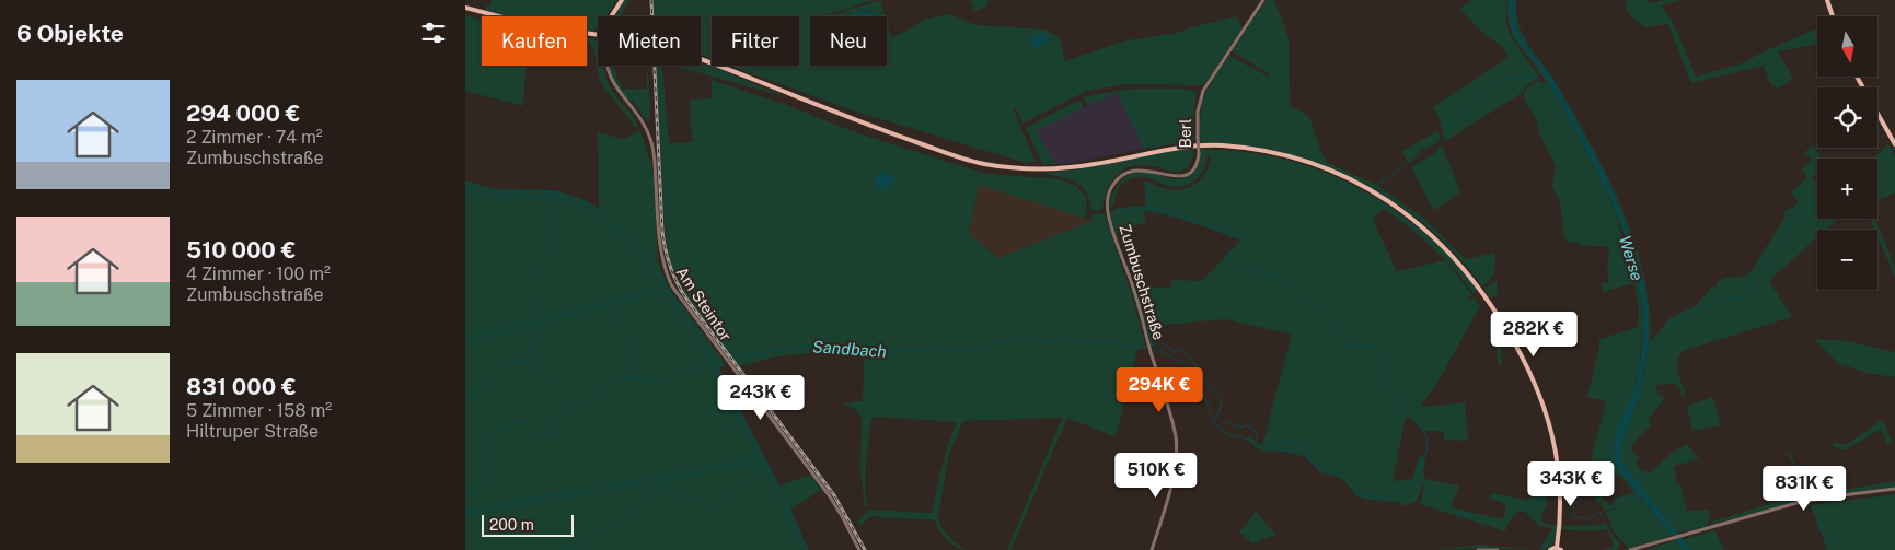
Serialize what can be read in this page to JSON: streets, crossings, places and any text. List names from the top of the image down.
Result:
{
  "streets": {
    "street": ["Berl", "Zumbuschstraße", "Am Steintor"]
  },
  "crossings": [
    ["Berl", "Zumbuschstraße"]
  ],
  "water": ["Werse", "Sandbach"],
  "scale_bar": "200 m",
  "north": "bottom",
  "page": {
    "heading": "6 Objekte",
    "map_buttons": ["+", "−"],
    "chip": [
      "Kaufen",
      "Mieten",
      "Filter",
      "Neu"
    ],
    "list": [
      {
        "name": "294 000 €",
        "note": "2 Zimmer · 74 m² · Zumbuschstraße"
      },
      {
        "name": "510 000 €",
        "note": "4 Zimmer · 100 m² · Zumbuschstraße"
      },
      {
        "name": "831 000 €",
        "note": "5 Zimmer · 158 m² · Hiltruper Straße"
      }
    ],
    "price": [
      "282K €",
      "294K €",
      "243K €",
      "510K €",
      "343K €",
      "831K €"
    ],
    "scale": "200 m"
  }
}
